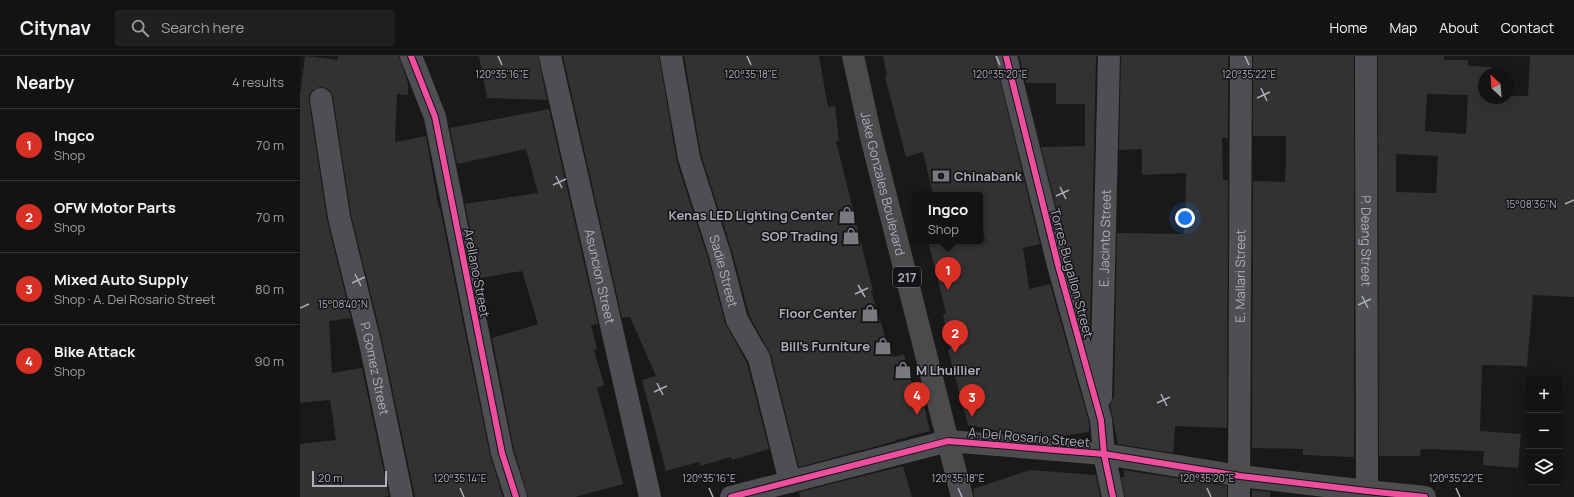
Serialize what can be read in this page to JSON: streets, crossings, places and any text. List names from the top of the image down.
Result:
{
  "streets": {
    "main road": ["Jake Gonzales Boulevard", "217"],
    "street": [
      "E. Jacinto Street",
      "P. Deang Street",
      "Sadie Street",
      "Arellano Street",
      "Torres Bugallon Street",
      "Asuncion Street",
      "E. Mallari Street",
      "P. Gomez Street",
      "A. Del Rosario Street"
    ]
  },
  "crossings": [
    ["Jake Gonzales Boulevard", "A. Del Rosario Street"],
    ["E. Jacinto Street", "Torres Bugallon Street"],
    ["P. Deang Street", "A. Del Rosario Street"],
    ["Sadie Street", "A. Del Rosario Street"],
    ["Torres Bugallon Street", "A. Del Rosario Street"],
    ["E. Mallari Street", "A. Del Rosario Street"]
  ],
  "places": {
    "bank": ["Chinabank"],
    "shop": [
      "Kenas LED Lighting Center",
      "SOP Trading",
      "Floor Center",
      "Bill's Furniture",
      "M Lhuillier"
    ]
  },
  "scale_bar": "20 m",
  "north": "top left",
  "page": {
    "header": "Citynav",
    "search": "Search here",
    "nav": [
      "Home",
      "Map",
      "About",
      "Contact"
    ],
    "heading": ["Nearby", "4 results"],
    "list": [
      {
        "mark": "1",
        "name": "Ingco",
        "note": "Shop",
        "value": "70 m"
      },
      {
        "mark": "2",
        "name": "OFW Motor Parts",
        "note": "Shop",
        "value": "70 m"
      },
      {
        "mark": "3",
        "name": "Mixed Auto Supply",
        "note": "Shop · A. Del Rosario Street",
        "value": "80 m"
      },
      {
        "mark": "4",
        "name": "Bike Attack",
        "note": "Shop",
        "value": "90 m"
      }
    ],
    "popup": ["Ingco", "Shop"],
    "pins": [
      "1",
      "2",
      "4",
      "3"
    ],
    "map_buttons": ["+", "−"],
    "scale": "20 m"
  },
  "coordinates": [
    "120°35'16\"E",
    "120°35'20\"E",
    "120°35'22\"E",
    "120°35'18\"E",
    "15°08'36\"N",
    "15°08'40\"N",
    "120°35'14\"E"
  ]
}
